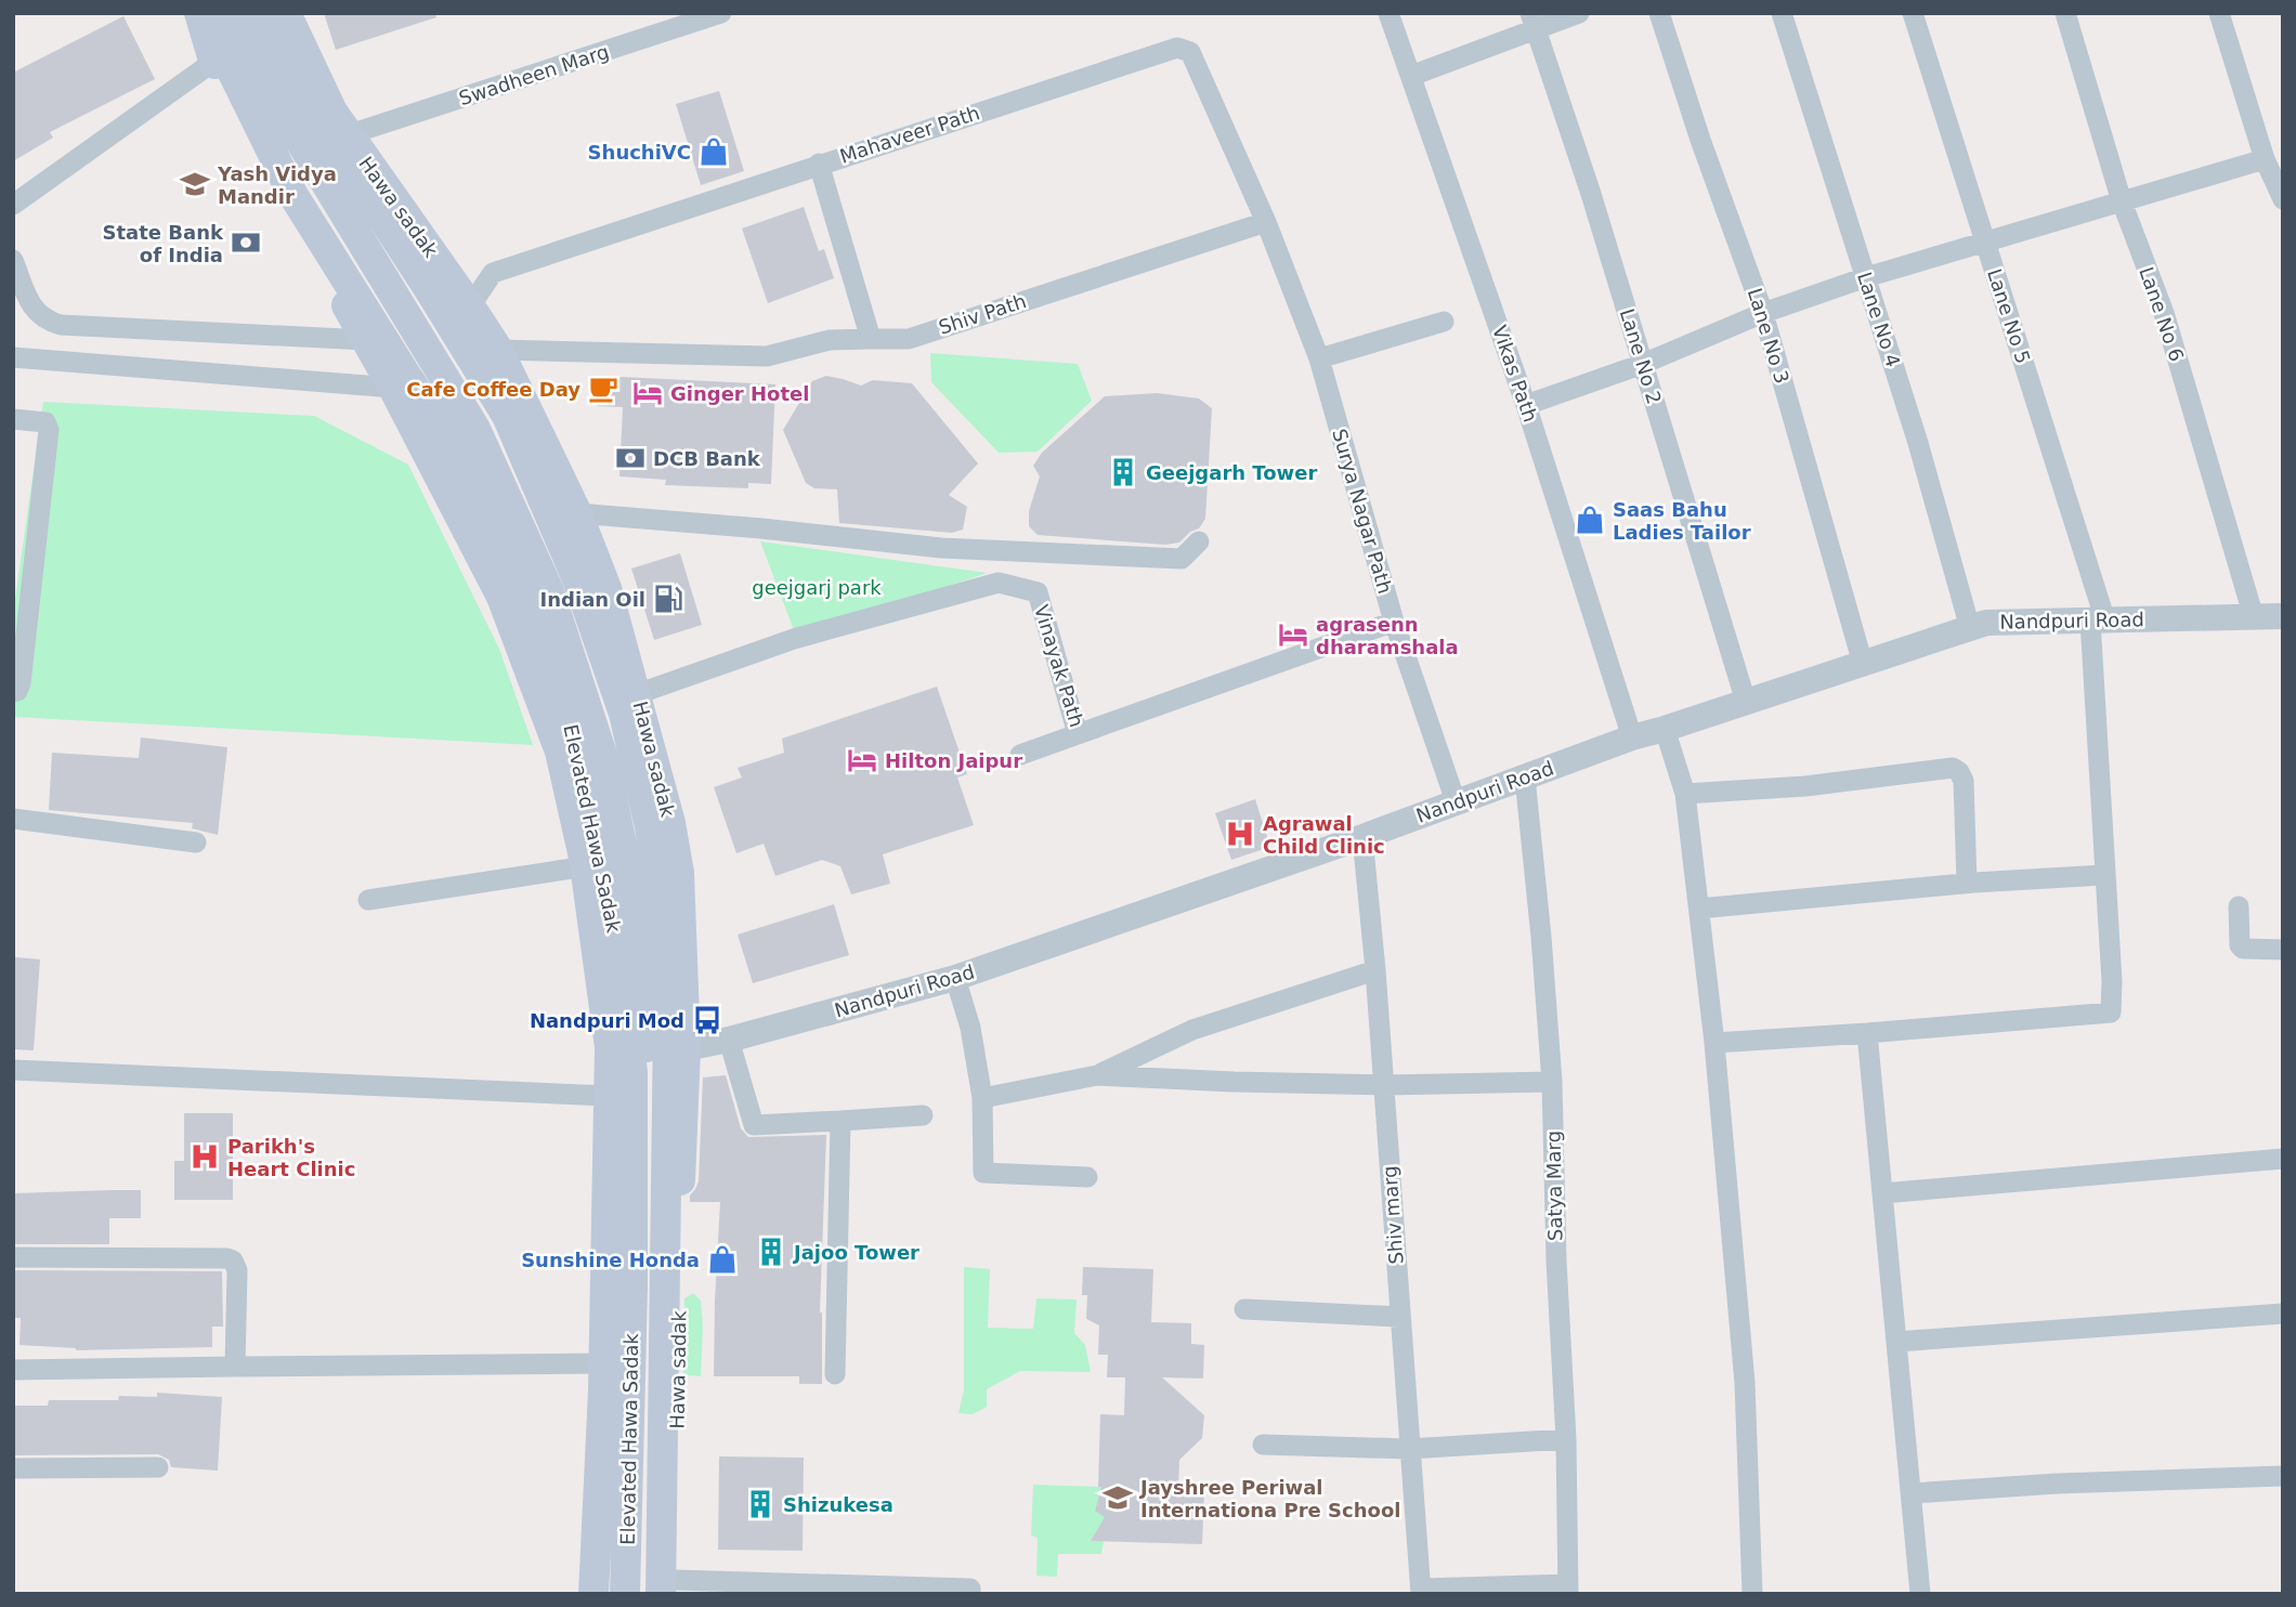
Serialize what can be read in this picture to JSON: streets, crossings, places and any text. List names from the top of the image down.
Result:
{
  "streets": {
    "main road": ["Hawa sadak", "Elevated Hawa Sadak"],
    "street": [
      "Swadheen Marg",
      "Mahaveer Path",
      "Shiv Path",
      "Lane No 6",
      "Lane No 5",
      "Lane No 4",
      "Lane No 3",
      "Lane No 2",
      "Vikas Path",
      "Surya Nagar Path",
      "Nandpuri Road",
      "Vinayak Path",
      "Satya Marg",
      "Shiv marg"
    ]
  },
  "crossings": [
    ["Swadheen Marg", "Hawa sadak"],
    ["Mahaveer Path", "Hawa sadak"],
    ["Mahaveer Path", "Shiv Path"],
    ["Mahaveer Path", "Surya Nagar Path"],
    ["Hawa sadak", "Shiv Path"],
    ["Hawa sadak", "Nandpuri Road"],
    ["Hawa sadak", "Vinayak Path"],
    ["Hawa sadak", "Elevated Hawa Sadak"],
    ["Shiv Path", "Surya Nagar Path"],
    ["Lane No 6", "Nandpuri Road"],
    ["Lane No 5", "Nandpuri Road"],
    ["Lane No 4", "Nandpuri Road"],
    ["Lane No 3", "Nandpuri Road"],
    ["Lane No 2", "Nandpuri Road"],
    ["Vikas Path", "Nandpuri Road"],
    ["Surya Nagar Path", "Nandpuri Road"],
    ["Surya Nagar Path", "Vinayak Path"],
    ["Nandpuri Road", "Satya Marg"],
    ["Nandpuri Road", "Shiv marg"]
  ],
  "parks": ["geejgarj park"],
  "places": {
    "shop": ["ShuchiVC", "Saas Bahu Ladies Tailor", "Sunshine Honda"],
    "school or university": ["Yash Vidya Mandir", "Jayshree Periwal Internationa Pre School"],
    "bank": ["State Bank of India", "DCB Bank"],
    "cafe": ["Cafe Coffee Day"],
    "hotel": ["Ginger Hotel", "agrasenn dharamshala", "Hilton Jaipur"],
    "building": ["Geejgarh Tower", "Jajoo Tower", "Shizukesa"],
    "fuel station": ["Indian Oil"],
    "hospital": ["Agrawal Child Clinic", "Parikh's Heart Clinic"],
    "bus stop": ["Nandpuri Mod"]
  }
}
